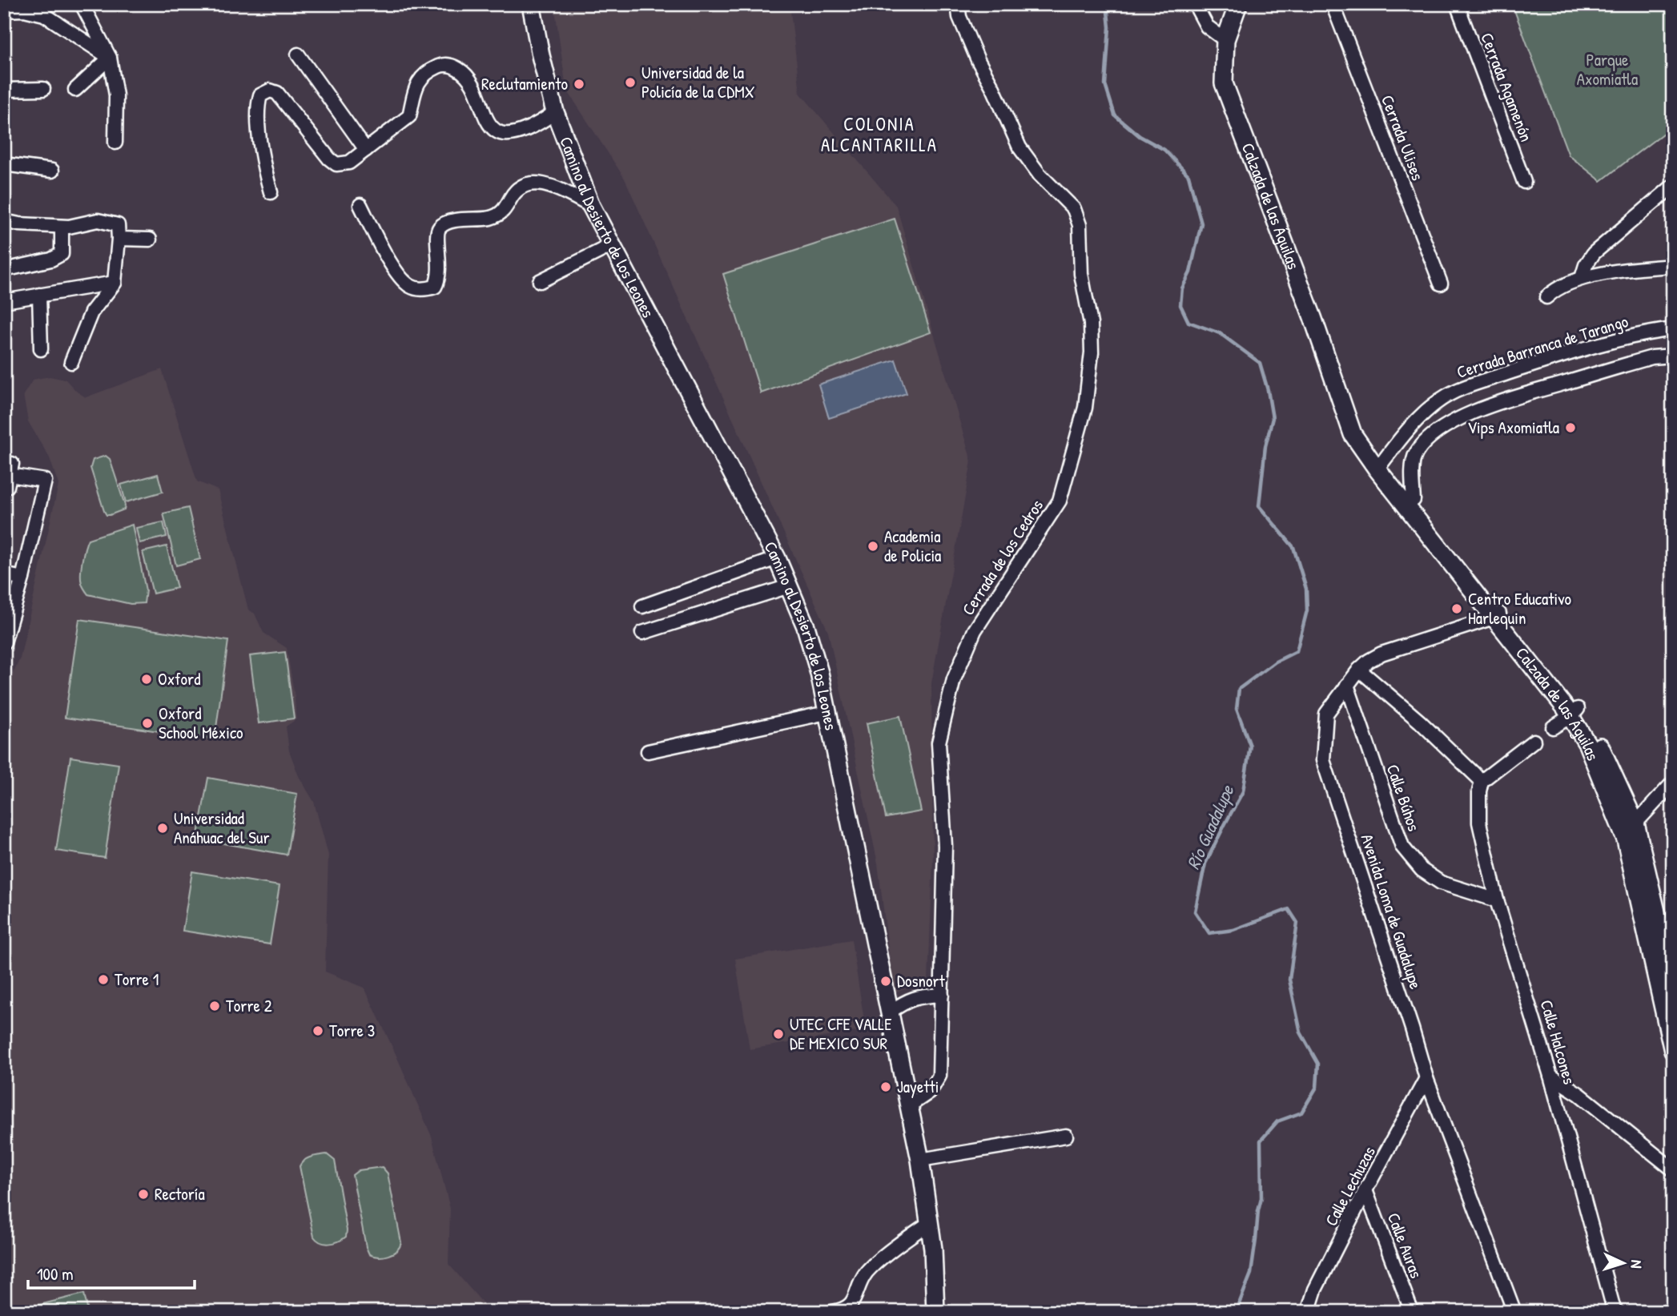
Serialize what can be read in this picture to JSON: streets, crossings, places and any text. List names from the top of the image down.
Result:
{
  "streets": {
    "main road": ["Calzada de las Águilas", "Camino al Desierto de los Leones"],
    "street": [
      "Cerrada Agamenón",
      "Cerrada Ulises",
      "Cerrada Barranca de Tarango",
      "Cerrada de los Cedros",
      "Calle Búhos",
      "Avenida Loma de Guadalupe",
      "Calle Halcones",
      "Calle Lechuzas",
      "Calle Auras"
    ]
  },
  "crossings": [
    ["Calzada de las Águilas", "Cerrada Barranca de Tarango"],
    ["Calzada de las Águilas", "Avenida Loma de Guadalupe"],
    ["Camino al Desierto de los Leones", "Cerrada de los Cedros"],
    ["Calle Búhos", "Avenida Loma de Guadalupe"],
    ["Calle Búhos", "Calle Halcones"],
    ["Avenida Loma de Guadalupe", "Calle Lechuzas"],
    ["Calle Lechuzas", "Calle Auras"]
  ],
  "districts": ["COLONIA ALCANTARILLA"],
  "water": ["Río Guadalupe"],
  "parks": ["Parque Axomiatla"],
  "places": [
    "Universidad de la Policía de la CDMX",
    "Reclutamiento",
    "Vips Axomiatla",
    "Academia de Policia",
    "Centro Educativo Harlequin",
    "Oxford",
    "Oxford School México",
    "Universidad Anáhuac del Sur",
    "Torre 1",
    "Dosnort",
    "Torre 2",
    "Torre 3",
    "UTEC CFE VALLE DE MEXICO SUR",
    "Jayetti",
    "Rectoría"
  ],
  "scale_bar": "100 m",
  "north": "right"
}
